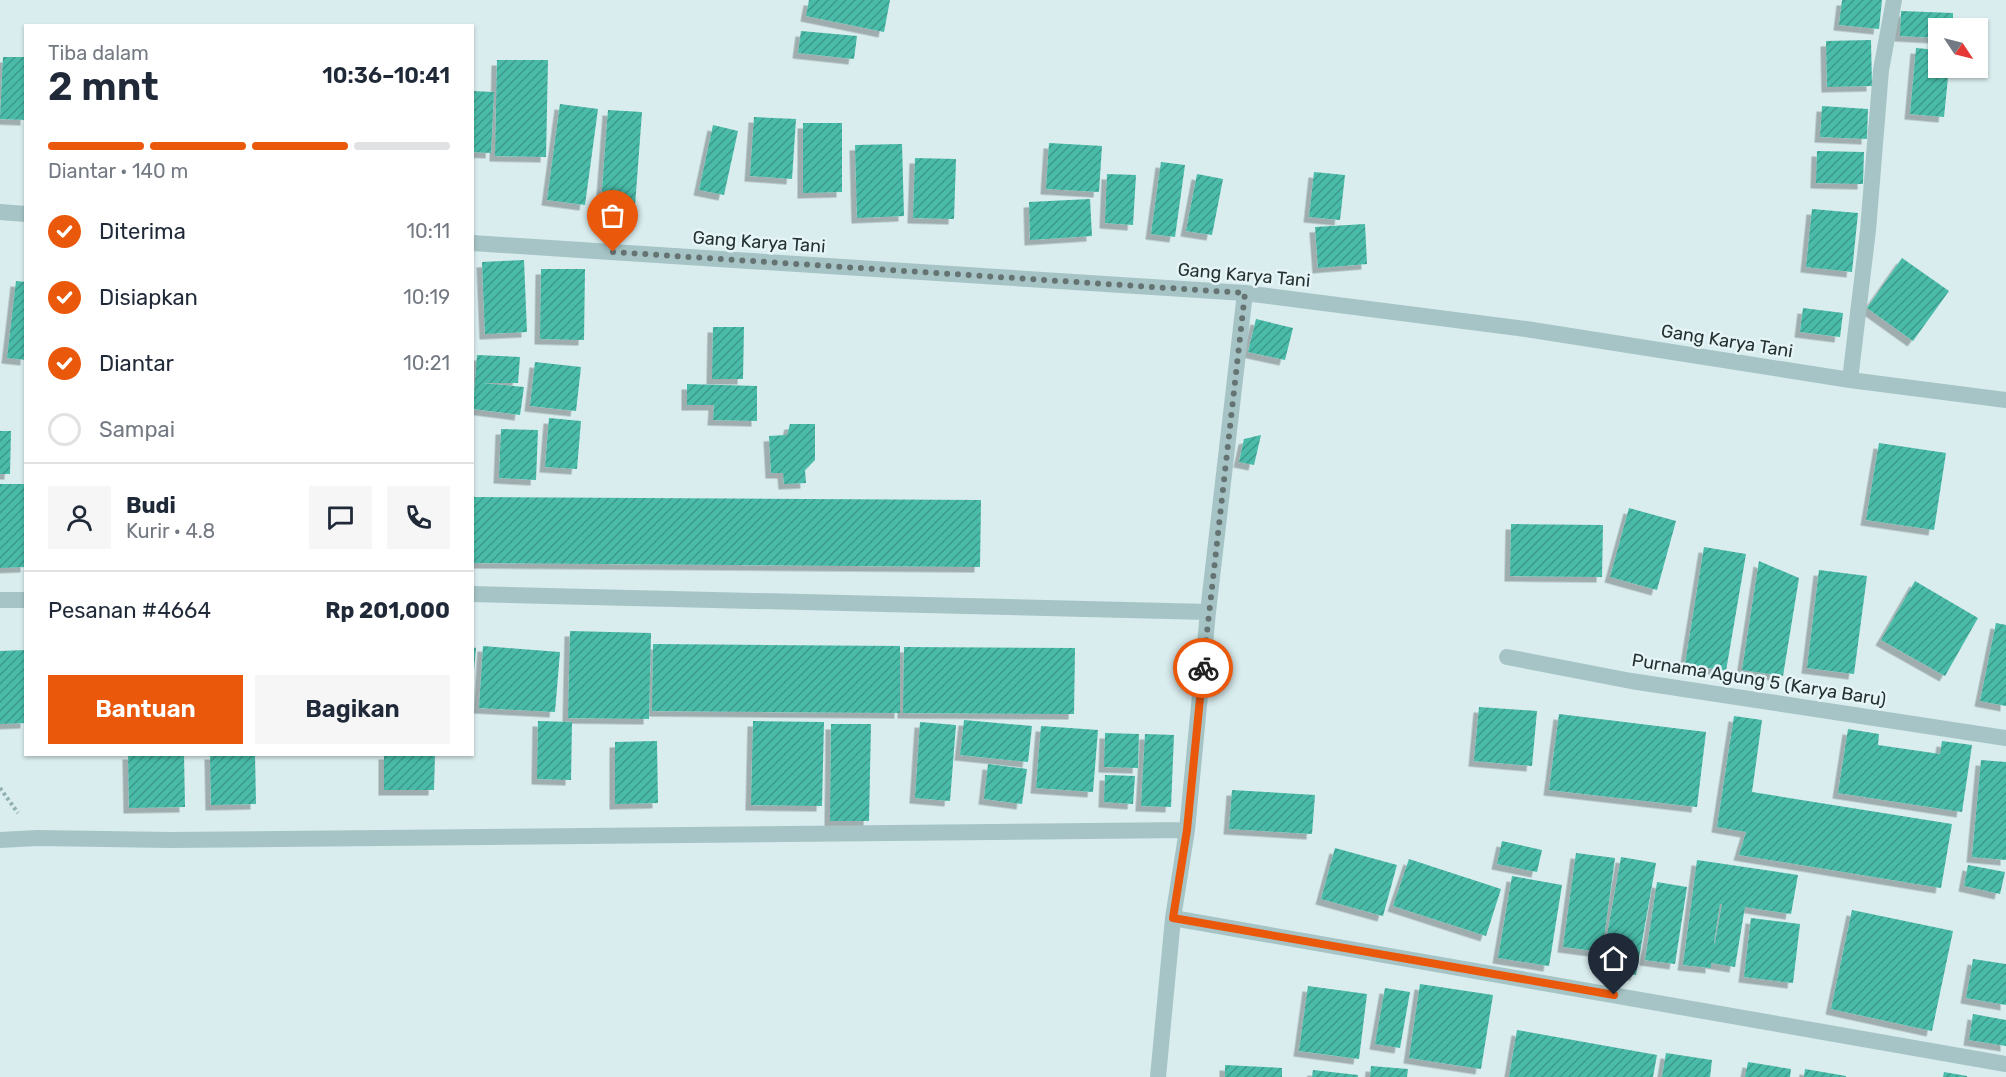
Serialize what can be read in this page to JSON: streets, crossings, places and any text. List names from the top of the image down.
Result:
{
  "streets": {
    "street": ["Gang Karya Tani", "Purnama Agung 5 (Karya Baru)"]
  },
  "north": "bottom right",
  "page": {
    "heading": ["2 mnt", "Tiba dalam", "10:36–10:41"],
    "panel": [
      "Budi",
      "Kurir · 4.8",
      "Pesanan #4664",
      "Rp 201,000"
    ],
    "bar": "Diantar · 140 m",
    "list": [
      ["Diterima", "10:11"],
      ["Disiapkan", "10:19"],
      ["Diantar", "10:21"],
      "Sampai"
    ],
    "buttons": ["Bantuan", "Bagikan"]
  }
}
